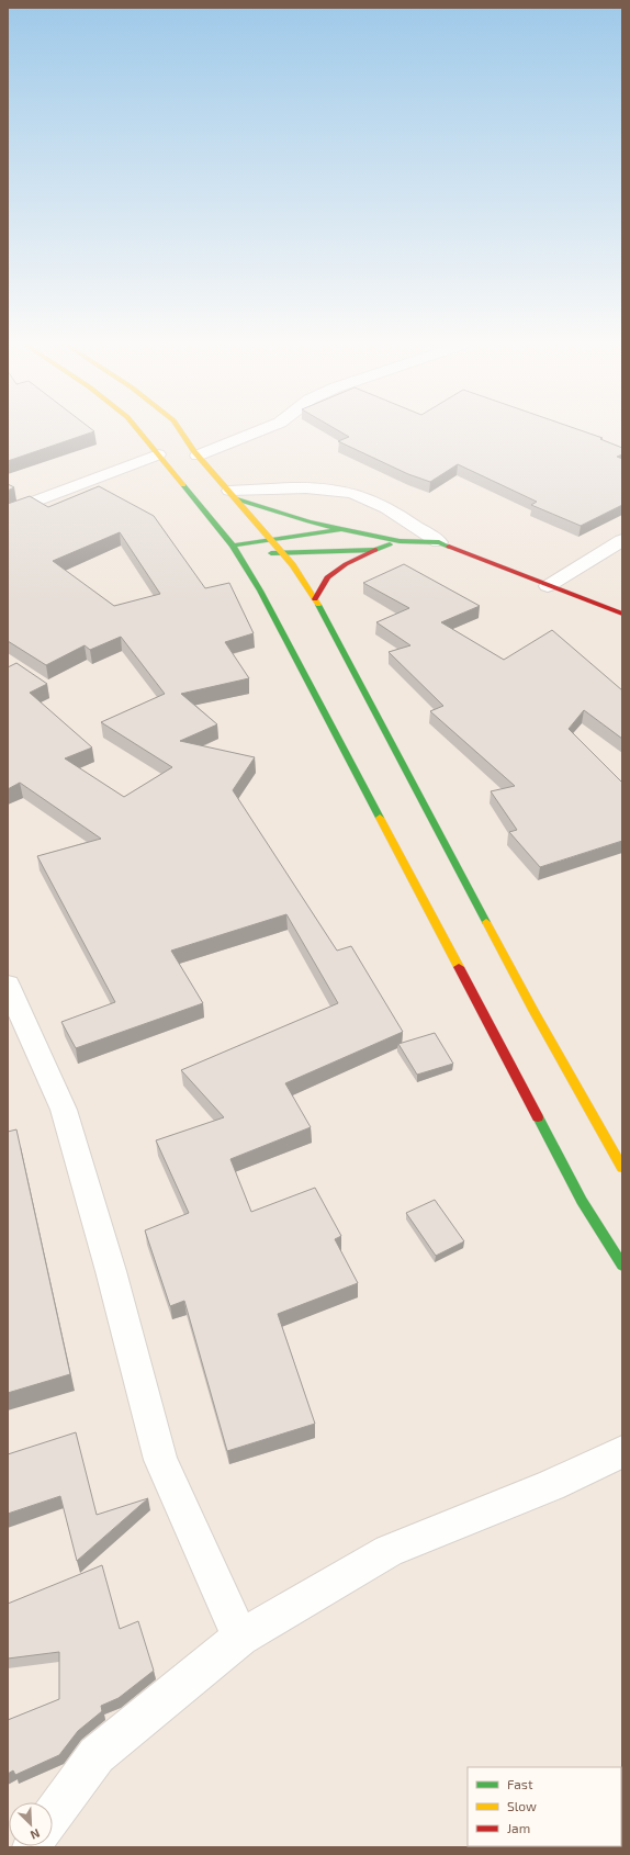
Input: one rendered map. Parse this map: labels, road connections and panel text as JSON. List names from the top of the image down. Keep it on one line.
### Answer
{"legend":["Fast","Slow","Jam"],"north":"bottom right"}
